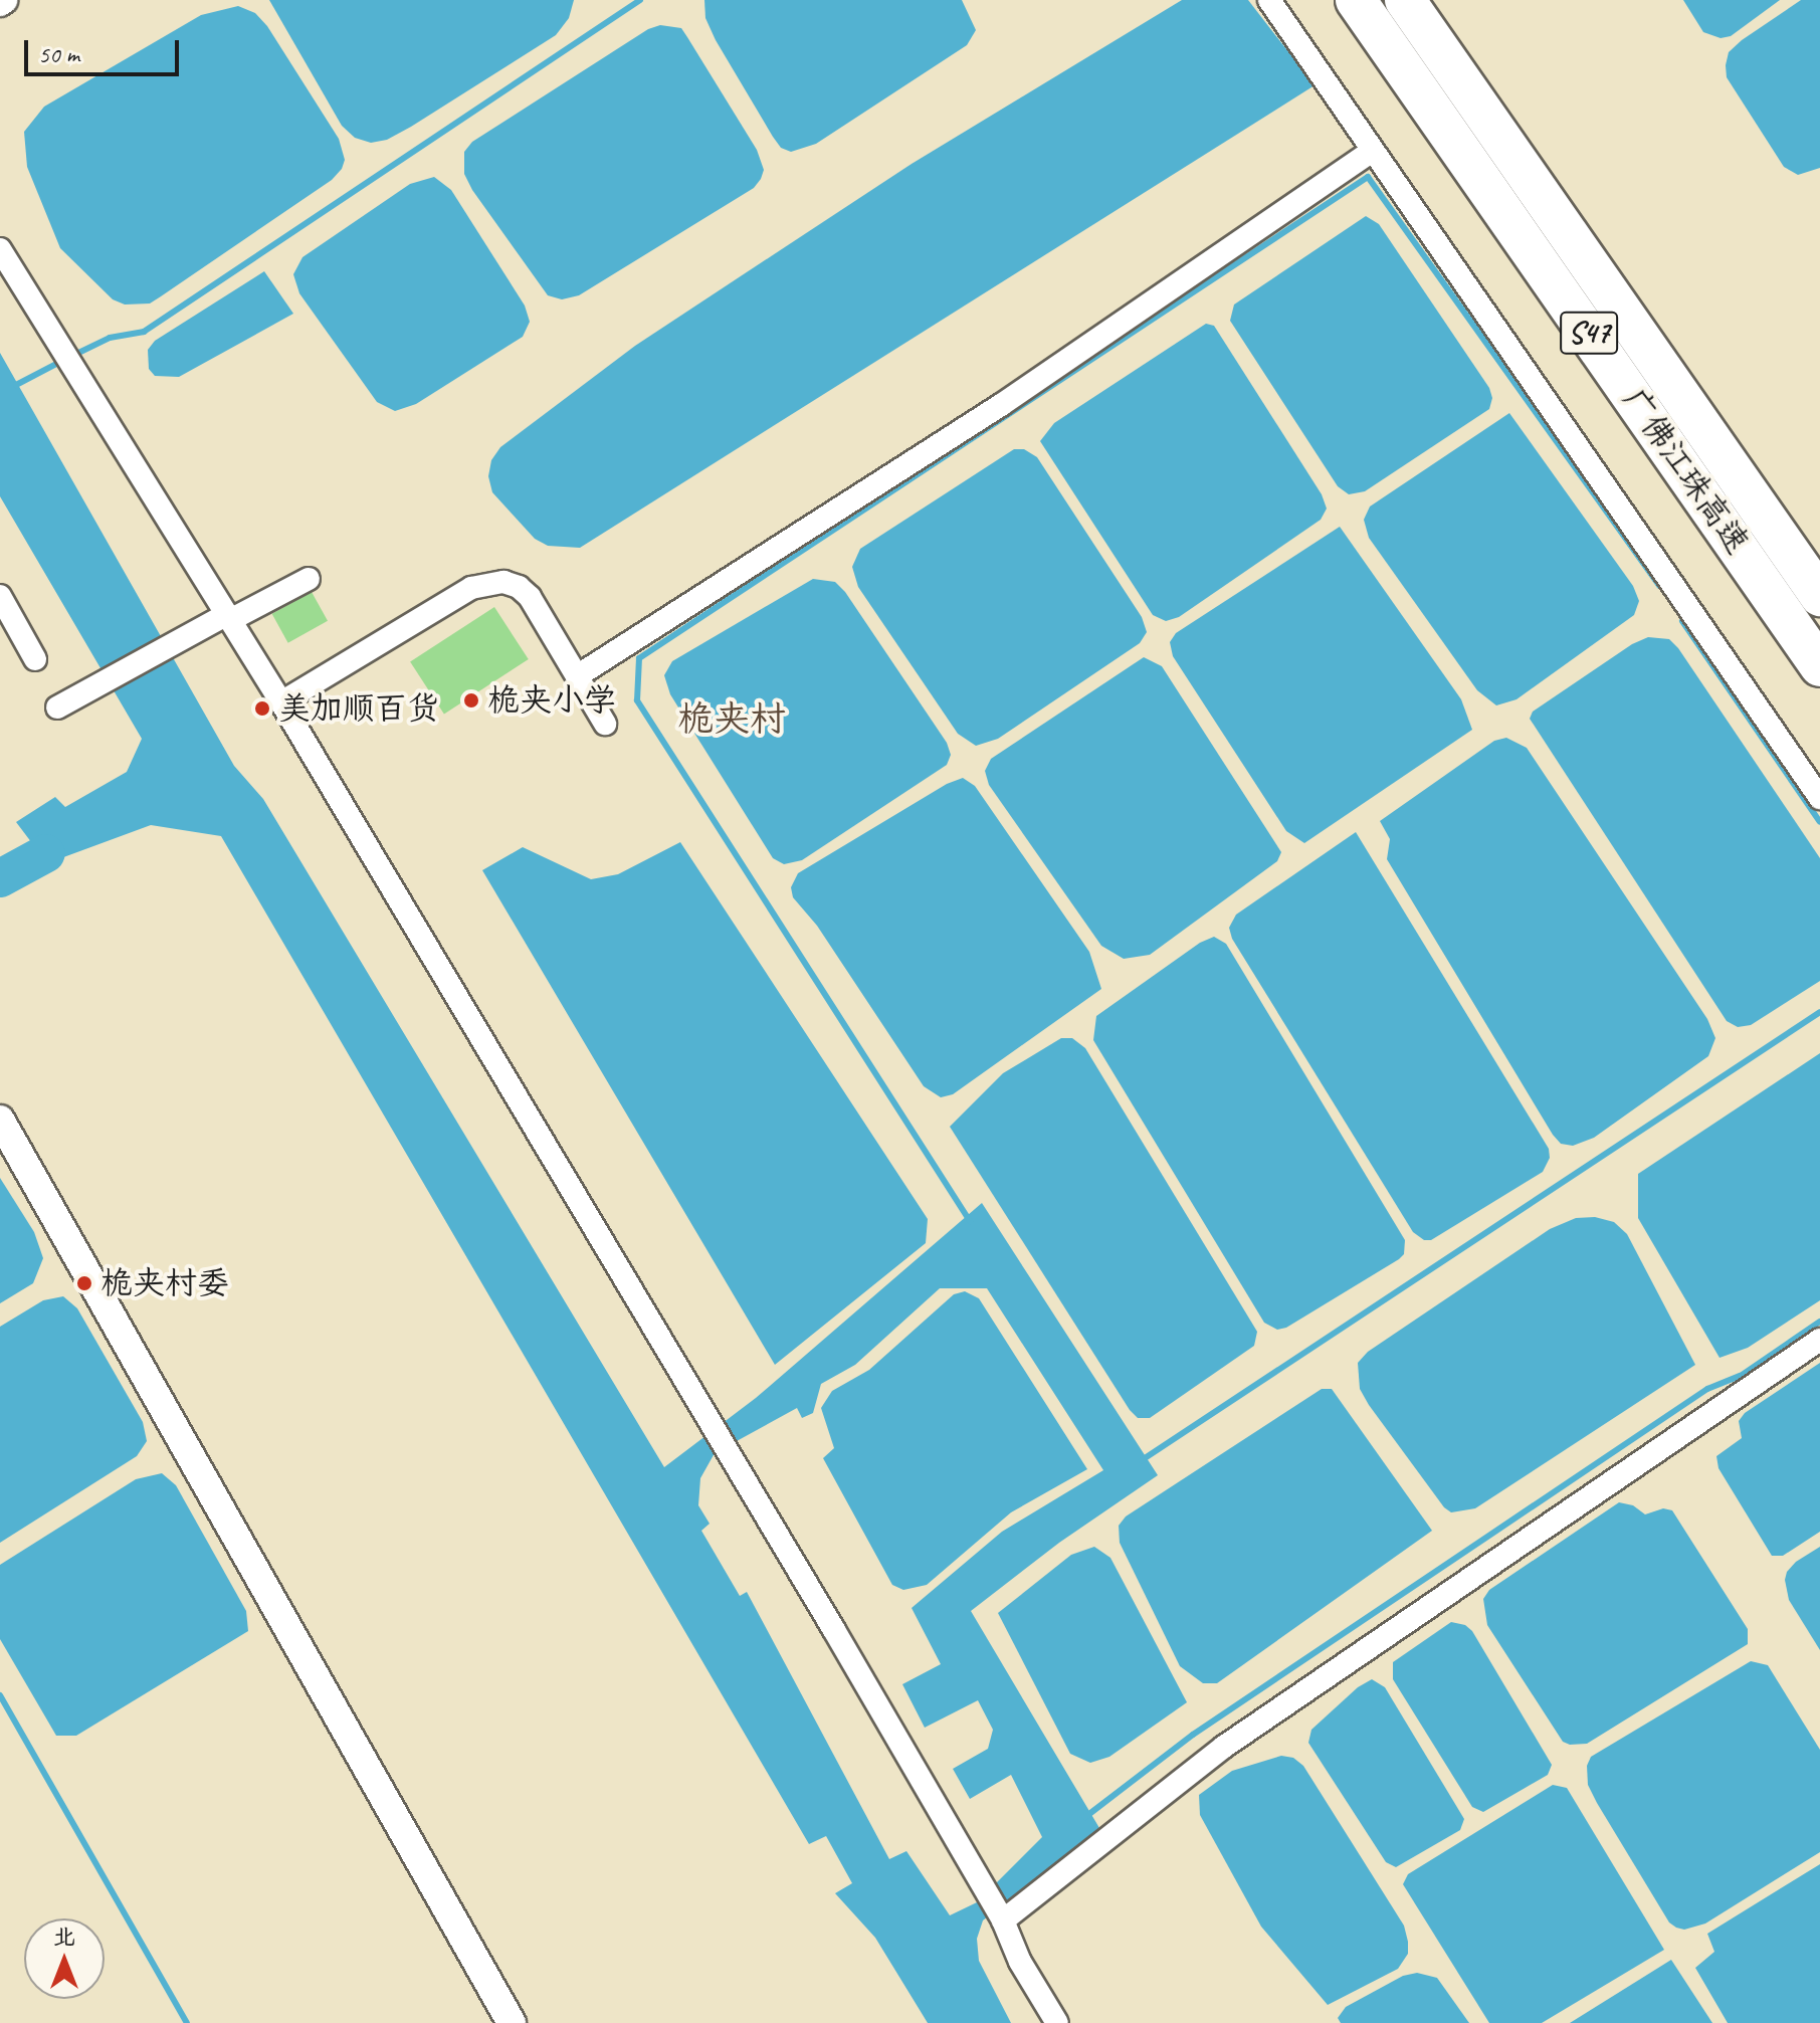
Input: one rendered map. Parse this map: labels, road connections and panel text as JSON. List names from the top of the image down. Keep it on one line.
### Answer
{"streets":{"highway":["S47","广佛江珠高速"]},"districts":["桅夹村"],"places":["桅夹小学","美加顺百货","桅夹村委"],"scale_bar":"50 m","north":"top"}
